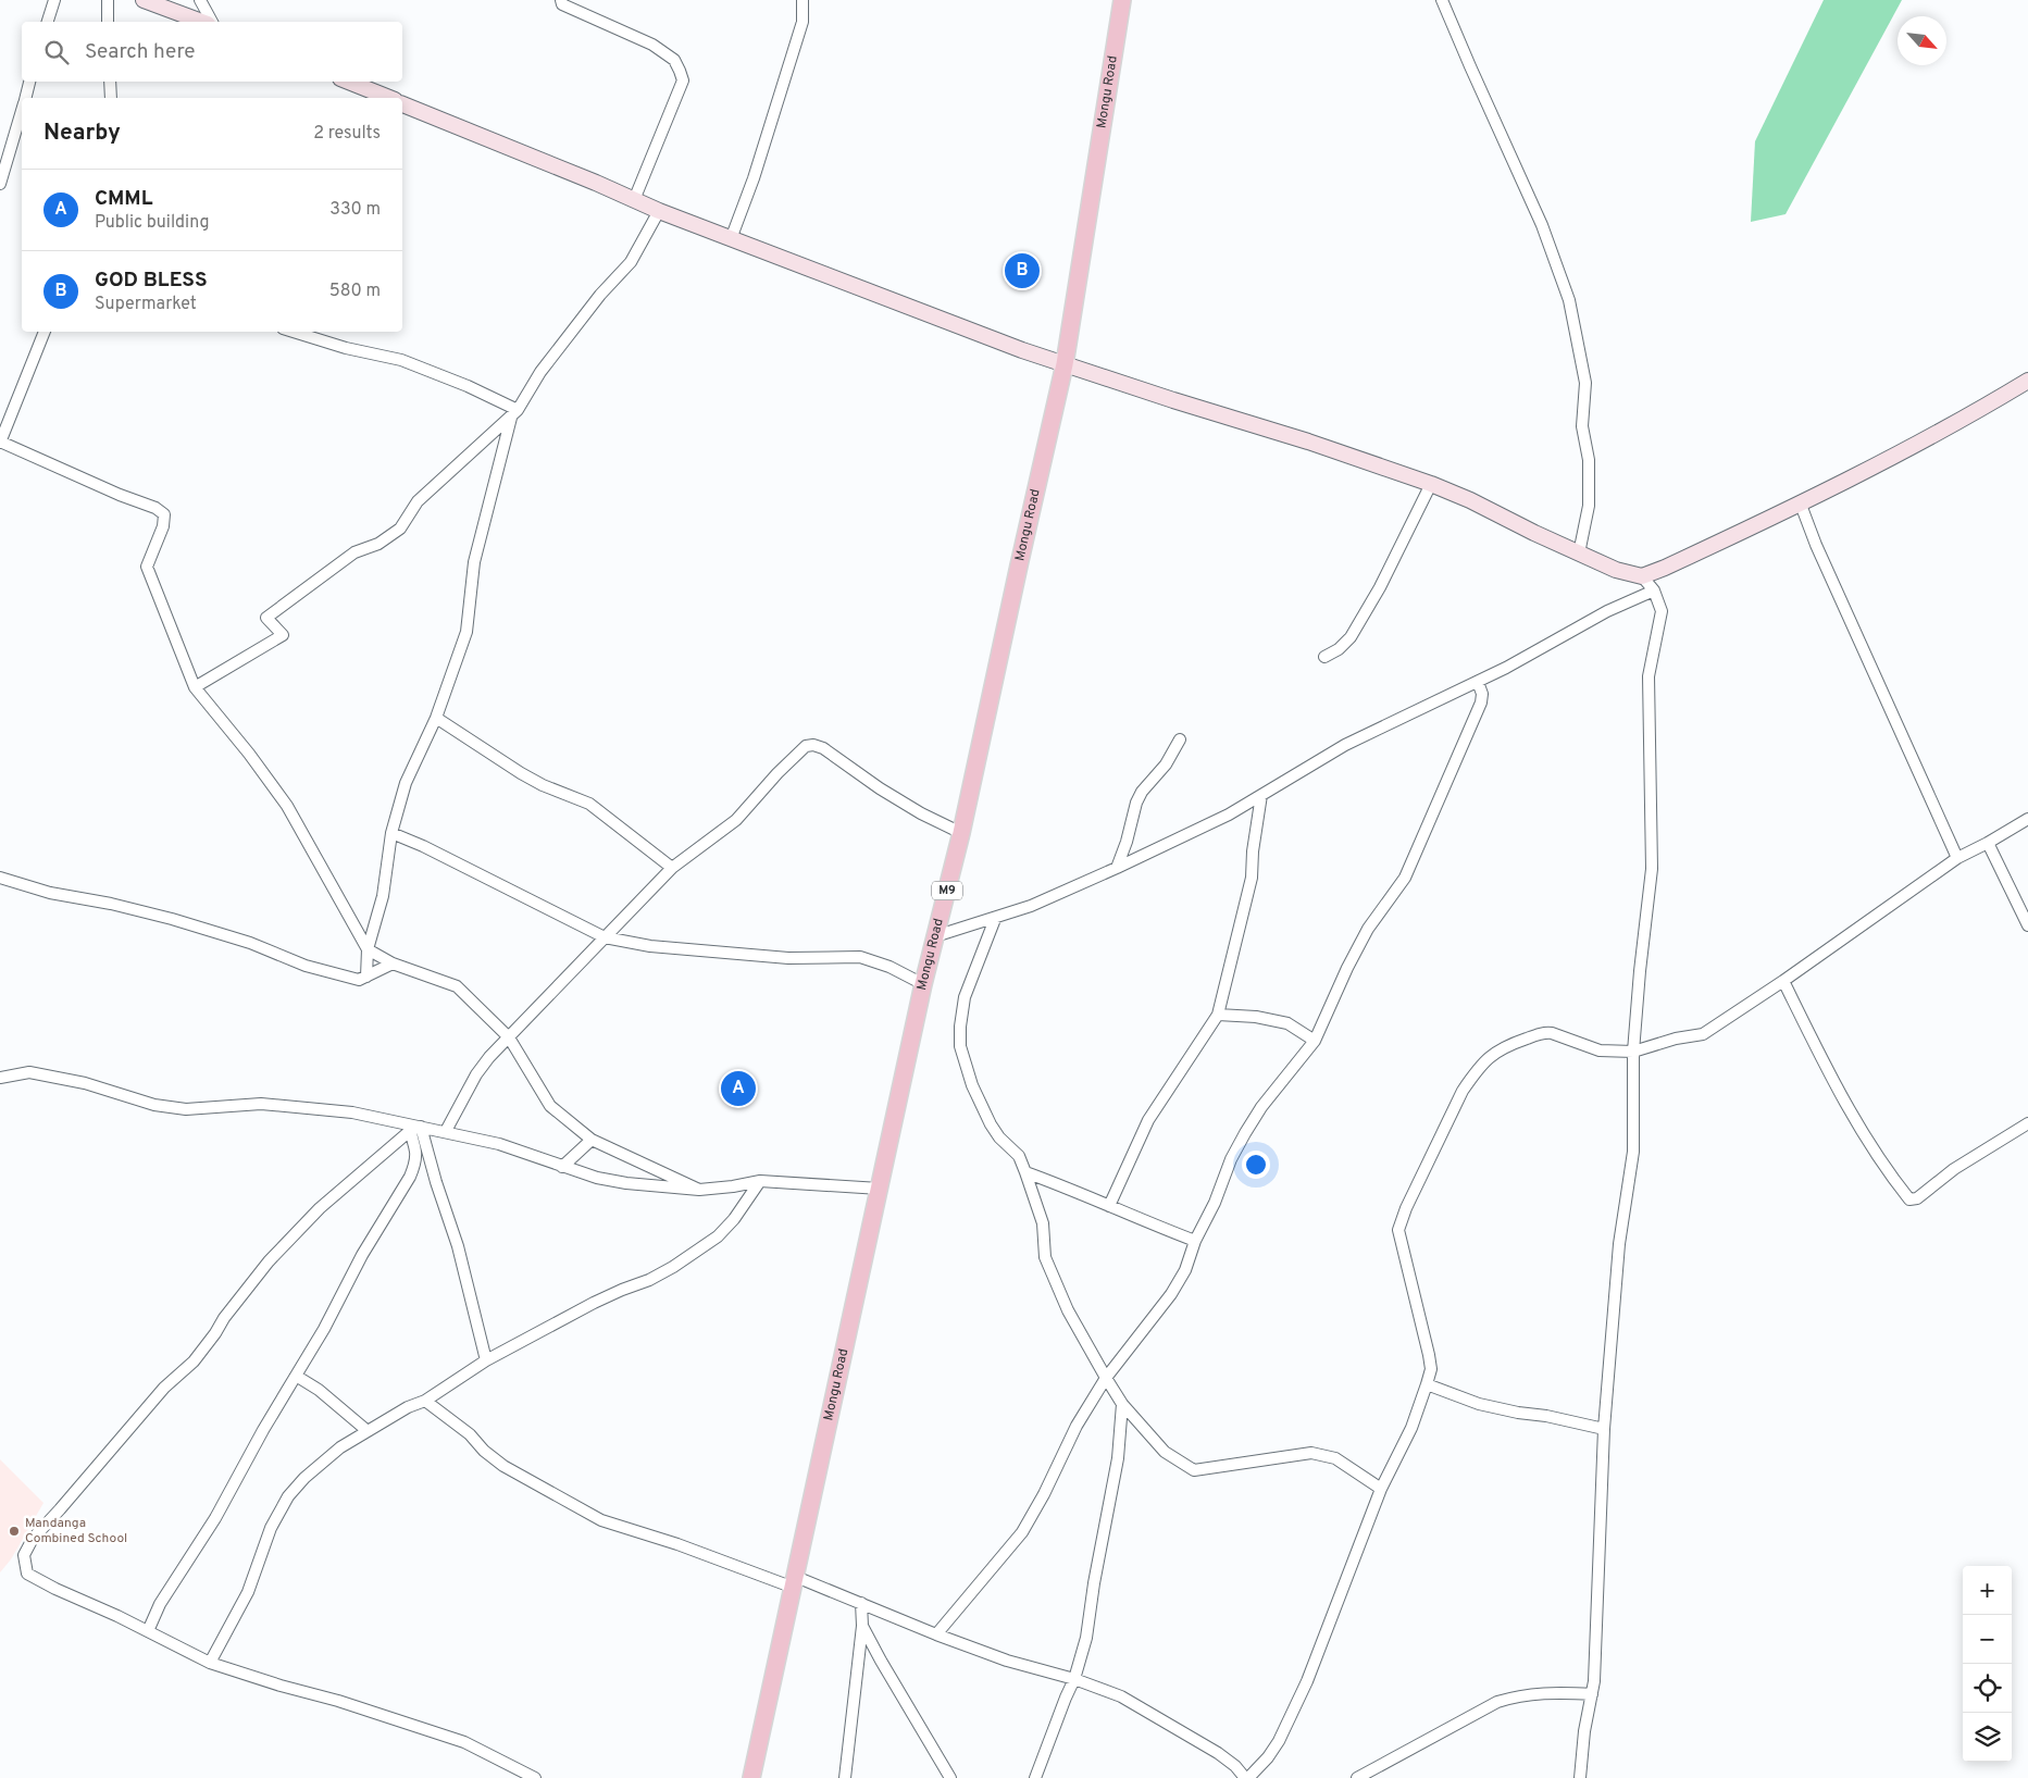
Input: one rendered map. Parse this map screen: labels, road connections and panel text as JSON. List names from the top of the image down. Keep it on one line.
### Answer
{"streets":{"main road":["Mongu Road","M9"]},"places":["Mandanga Combined School"],"north":"bottom right","page":{"search":"Search here","heading":["Nearby","2 results"],"list":[{"mark":"A","name":"CMML","note":"Public building","value":"330 m"},{"mark":"B","name":"GOD BLESS","note":"Supermarket","value":"580 m"}],"pins":["B","A"],"map_buttons":["+","−"]}}
